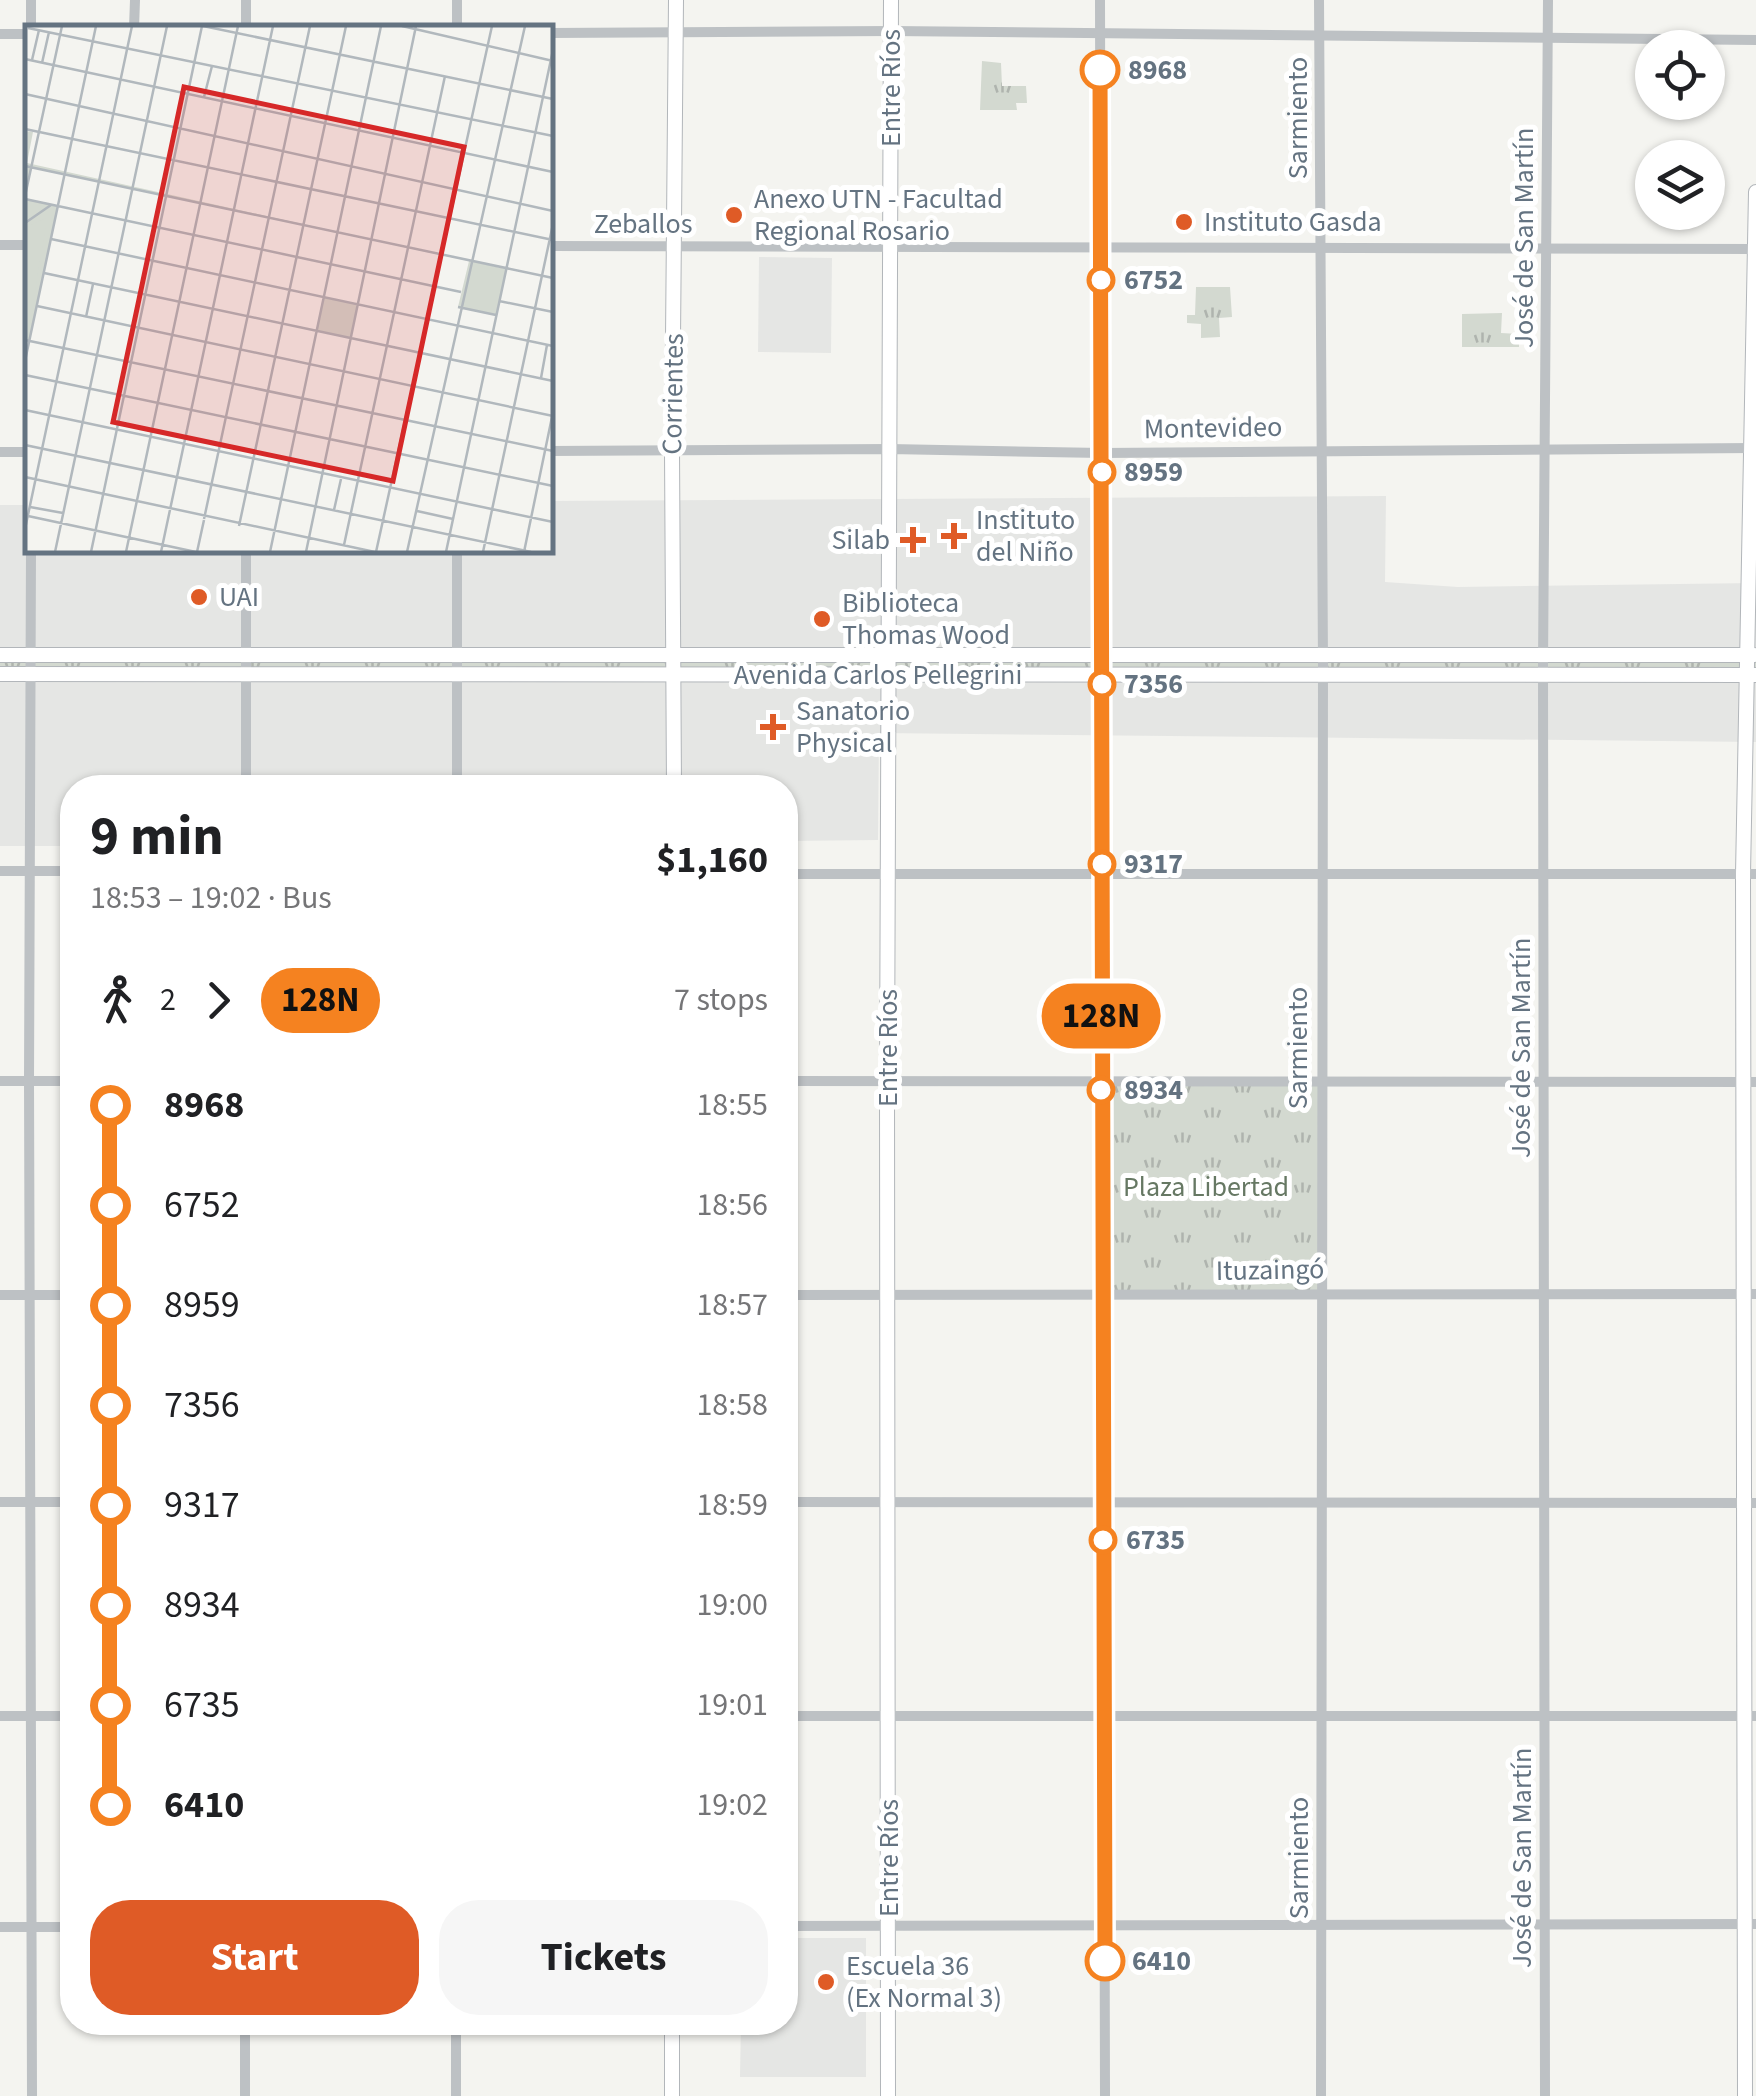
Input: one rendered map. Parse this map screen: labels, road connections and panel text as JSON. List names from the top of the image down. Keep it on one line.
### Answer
{"streets":{"main road":["Entre Ríos","Corrientes","Avenida Carlos Pellegrini"],"street":["Sarmiento","Zeballos","José de San Martín","Montevideo","Ituzaingó"]},"crossings":[["Entre Ríos","Zeballos"],["Entre Ríos","Montevideo"],["Entre Ríos","Avenida Carlos Pellegrini"],["Entre Ríos","Ituzaingó"],["Sarmiento","Zeballos"],["Sarmiento","Montevideo"],["Sarmiento","Avenida Carlos Pellegrini"],["Sarmiento","Ituzaingó"],["Zeballos","José de San Martín"],["Zeballos","Corrientes"],["José de San Martín","Montevideo"],["José de San Martín","Avenida Carlos Pellegrini"],["José de San Martín","Ituzaingó"],["Corrientes","Montevideo"],["Corrientes","Avenida Carlos Pellegrini"]],"parks":["Plaza Libertad"],"places":{"other":["8968","Anexo UTN - Facultad Regional Rosario","Instituto Gasda","6752","8959","UAI","Biblioteca Thomas Wood","7356","9317","8934","6735","6410","Escuela 36 (Ex Normal 3)"],"health":["Instituto del Niño","Silab","Sanatorio Physical"]},"lines":["bus line 128N"],"page":{"on_map":"128N","heading":["9 min","18:53 – 19:02 · Bus","$1,160"],"legs":["2","128N","7 stops"],"list":[{"name":"8968","value":"18:55"},{"name":"6752","value":"18:56"},{"name":"8959","value":"18:57"},{"name":"7356","value":"18:58"},{"name":"9317","value":"18:59"},{"name":"8934","value":"19:00"},{"name":"6735","value":"19:01"},{"name":"6410","value":"19:02"}],"buttons":["Start","Tickets"]}}
